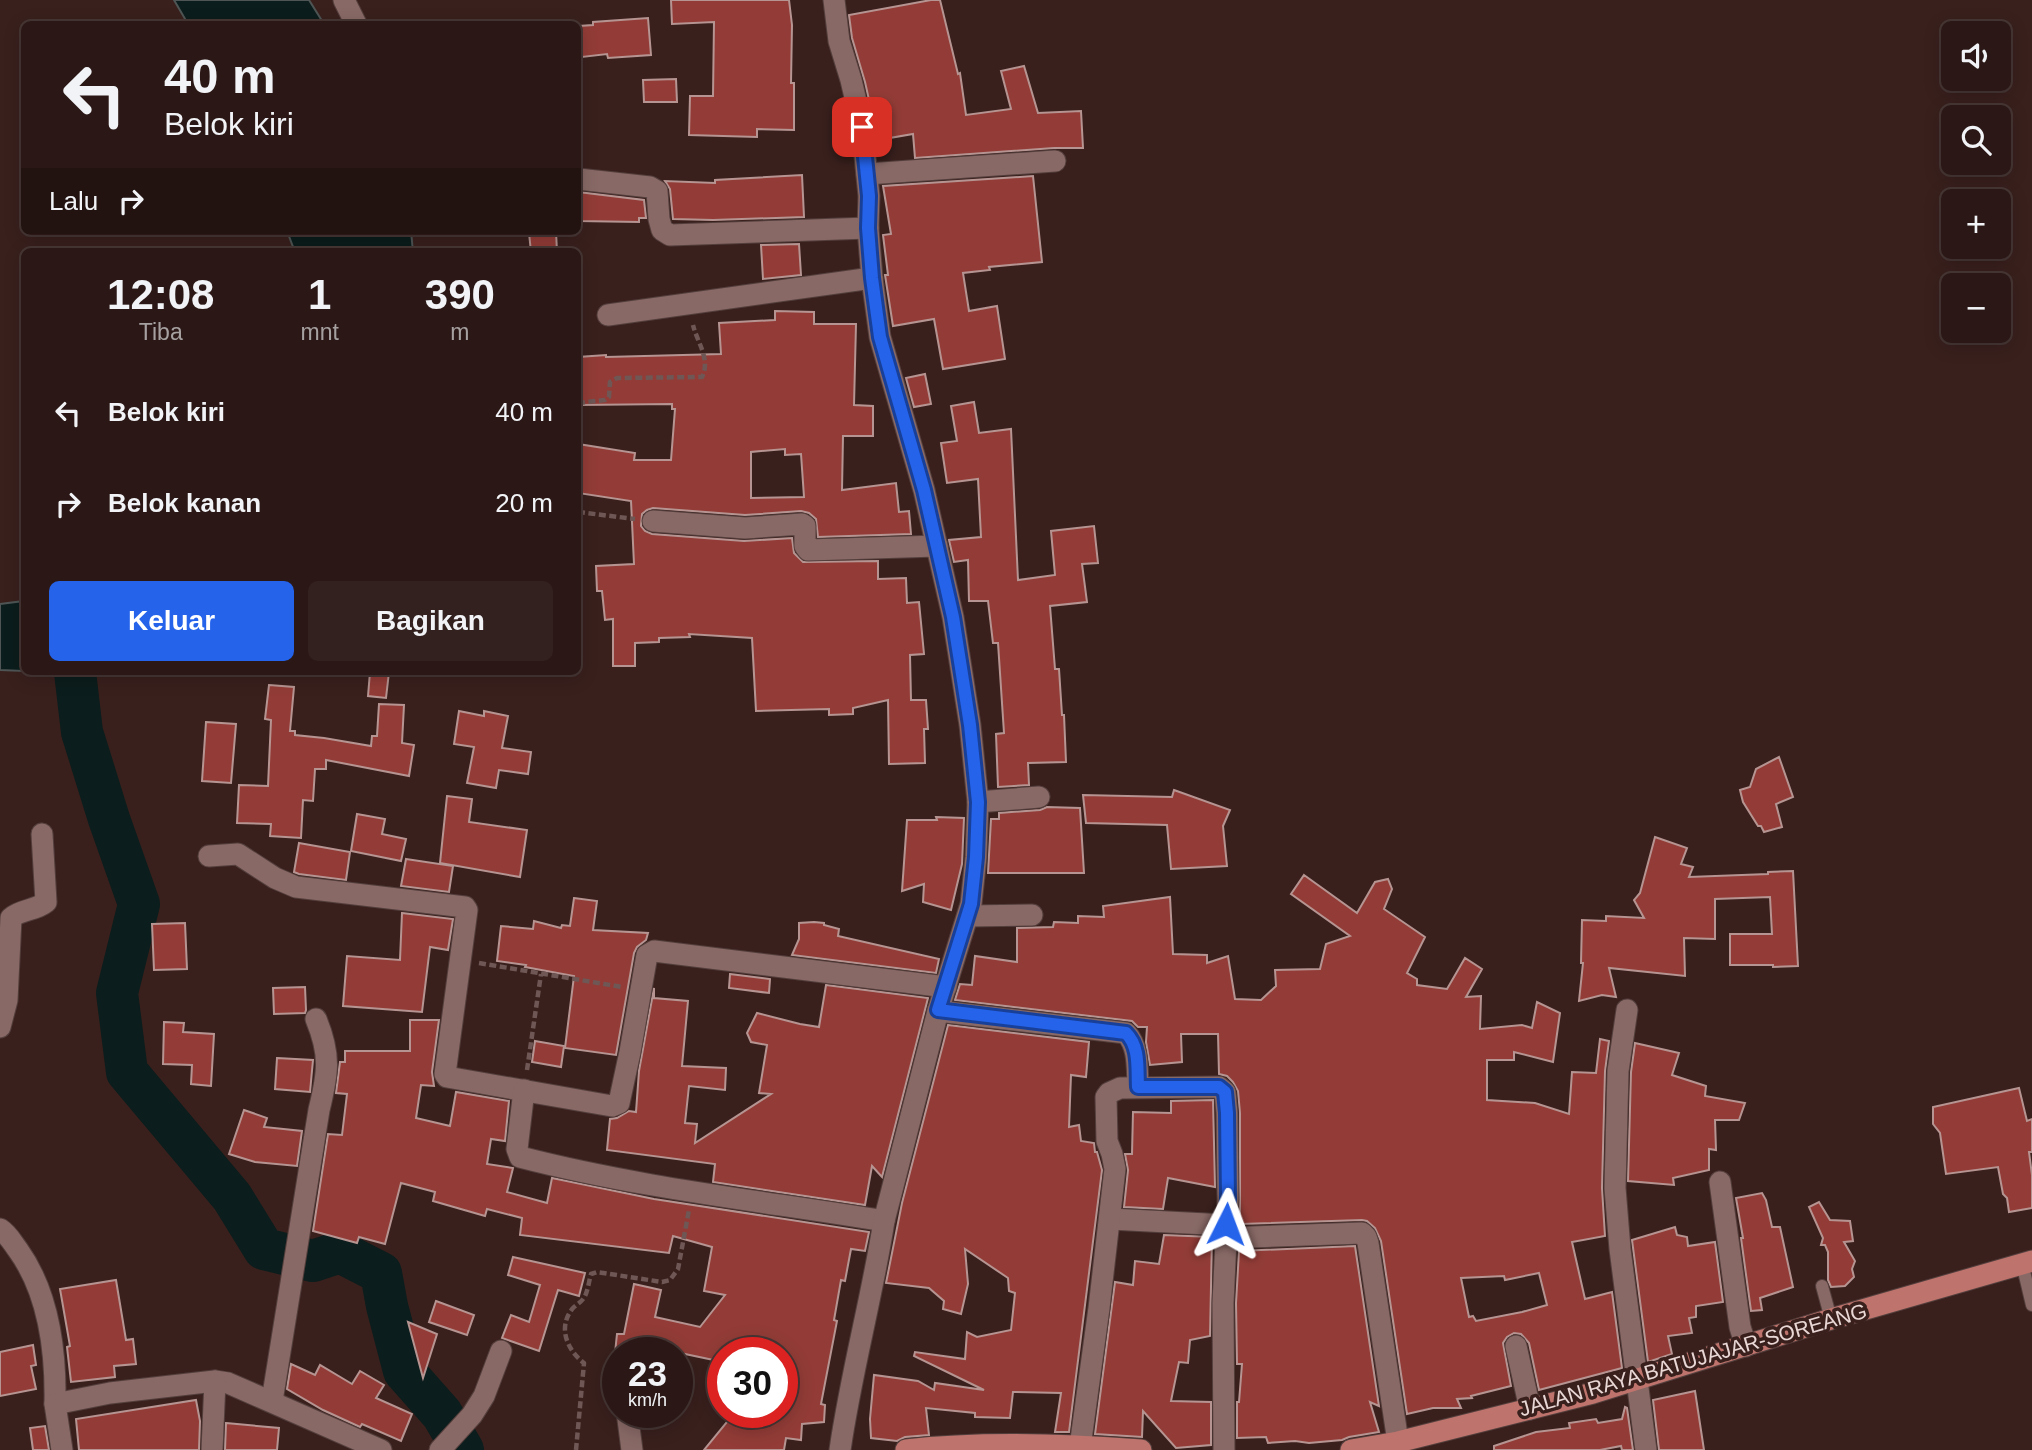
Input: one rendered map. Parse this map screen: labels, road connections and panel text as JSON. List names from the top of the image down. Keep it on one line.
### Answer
{"streets":{"highway":["JALAN RAYA BATUJAJAR-SOREANG"]},"page":{"map_buttons":["+","−"],"turn":["40 m","Belok kiri"],"then":"Lalu","eta":["12:08","Tiba","1","mnt","390","m"],"list":[{"name":"Belok kiri","value":"40 m"},{"name":"Belok kanan","value":"20 m"}],"buttons":["Keluar","Bagikan"],"speed":"23 km/h","limit":"30"}}
